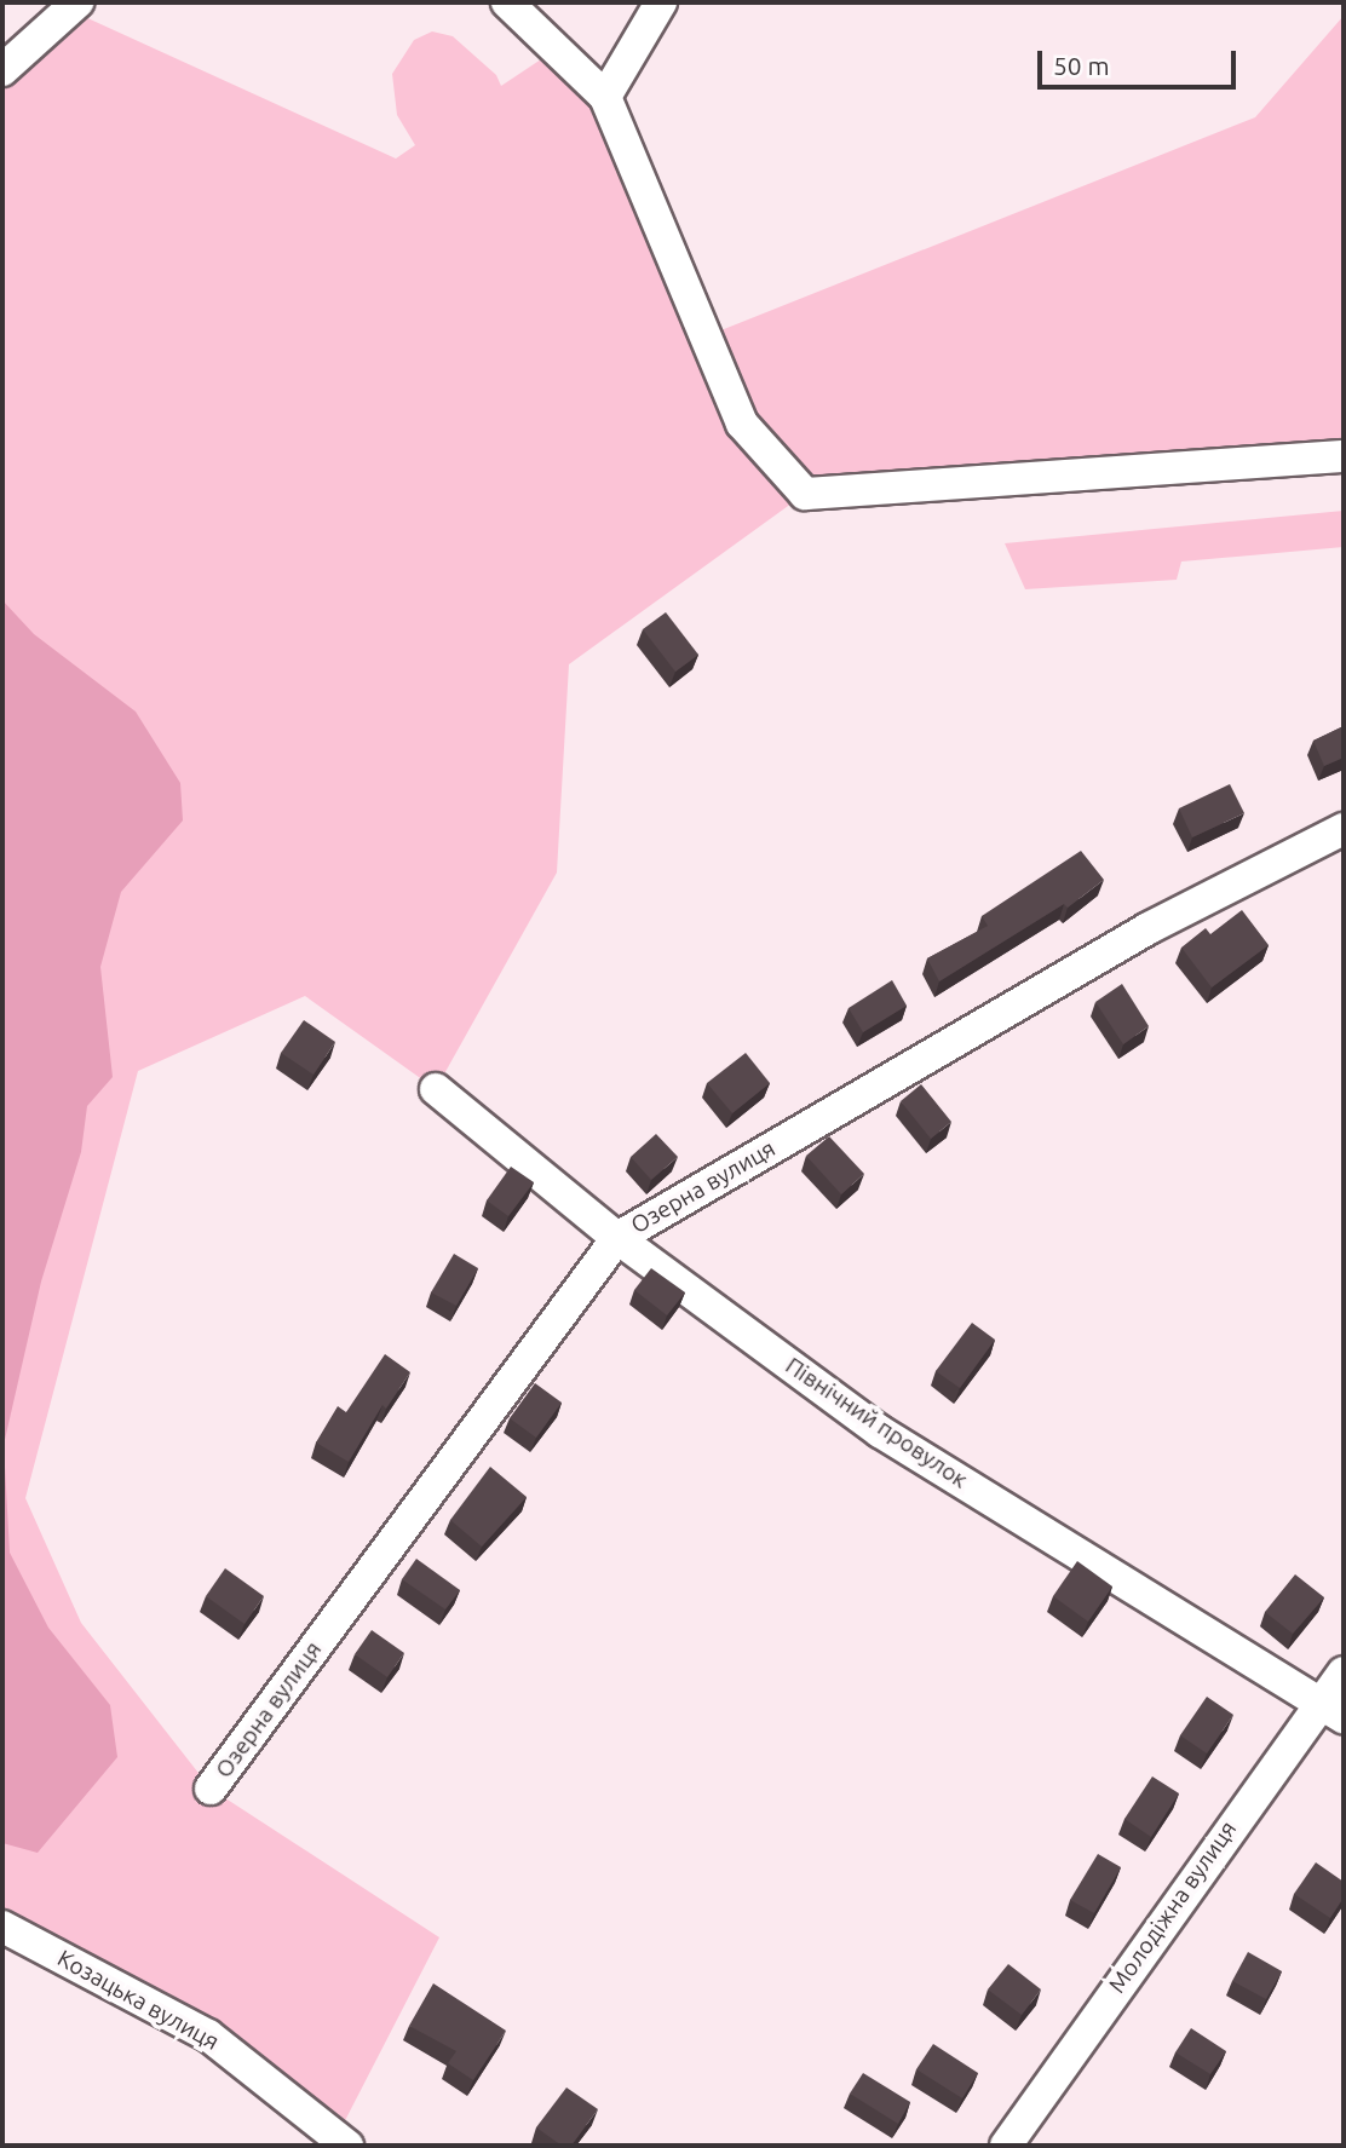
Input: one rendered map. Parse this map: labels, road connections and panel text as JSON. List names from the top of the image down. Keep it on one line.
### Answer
{"streets":{"street":["Озерна вулиця","Північний провулок","Молодіжна вулиця","Козацька вулиця"]},"crossings":[["Озерна вулиця","Північний провулок"],["Північний провулок","Молодіжна вулиця"]],"scale_bar":"50 m"}
